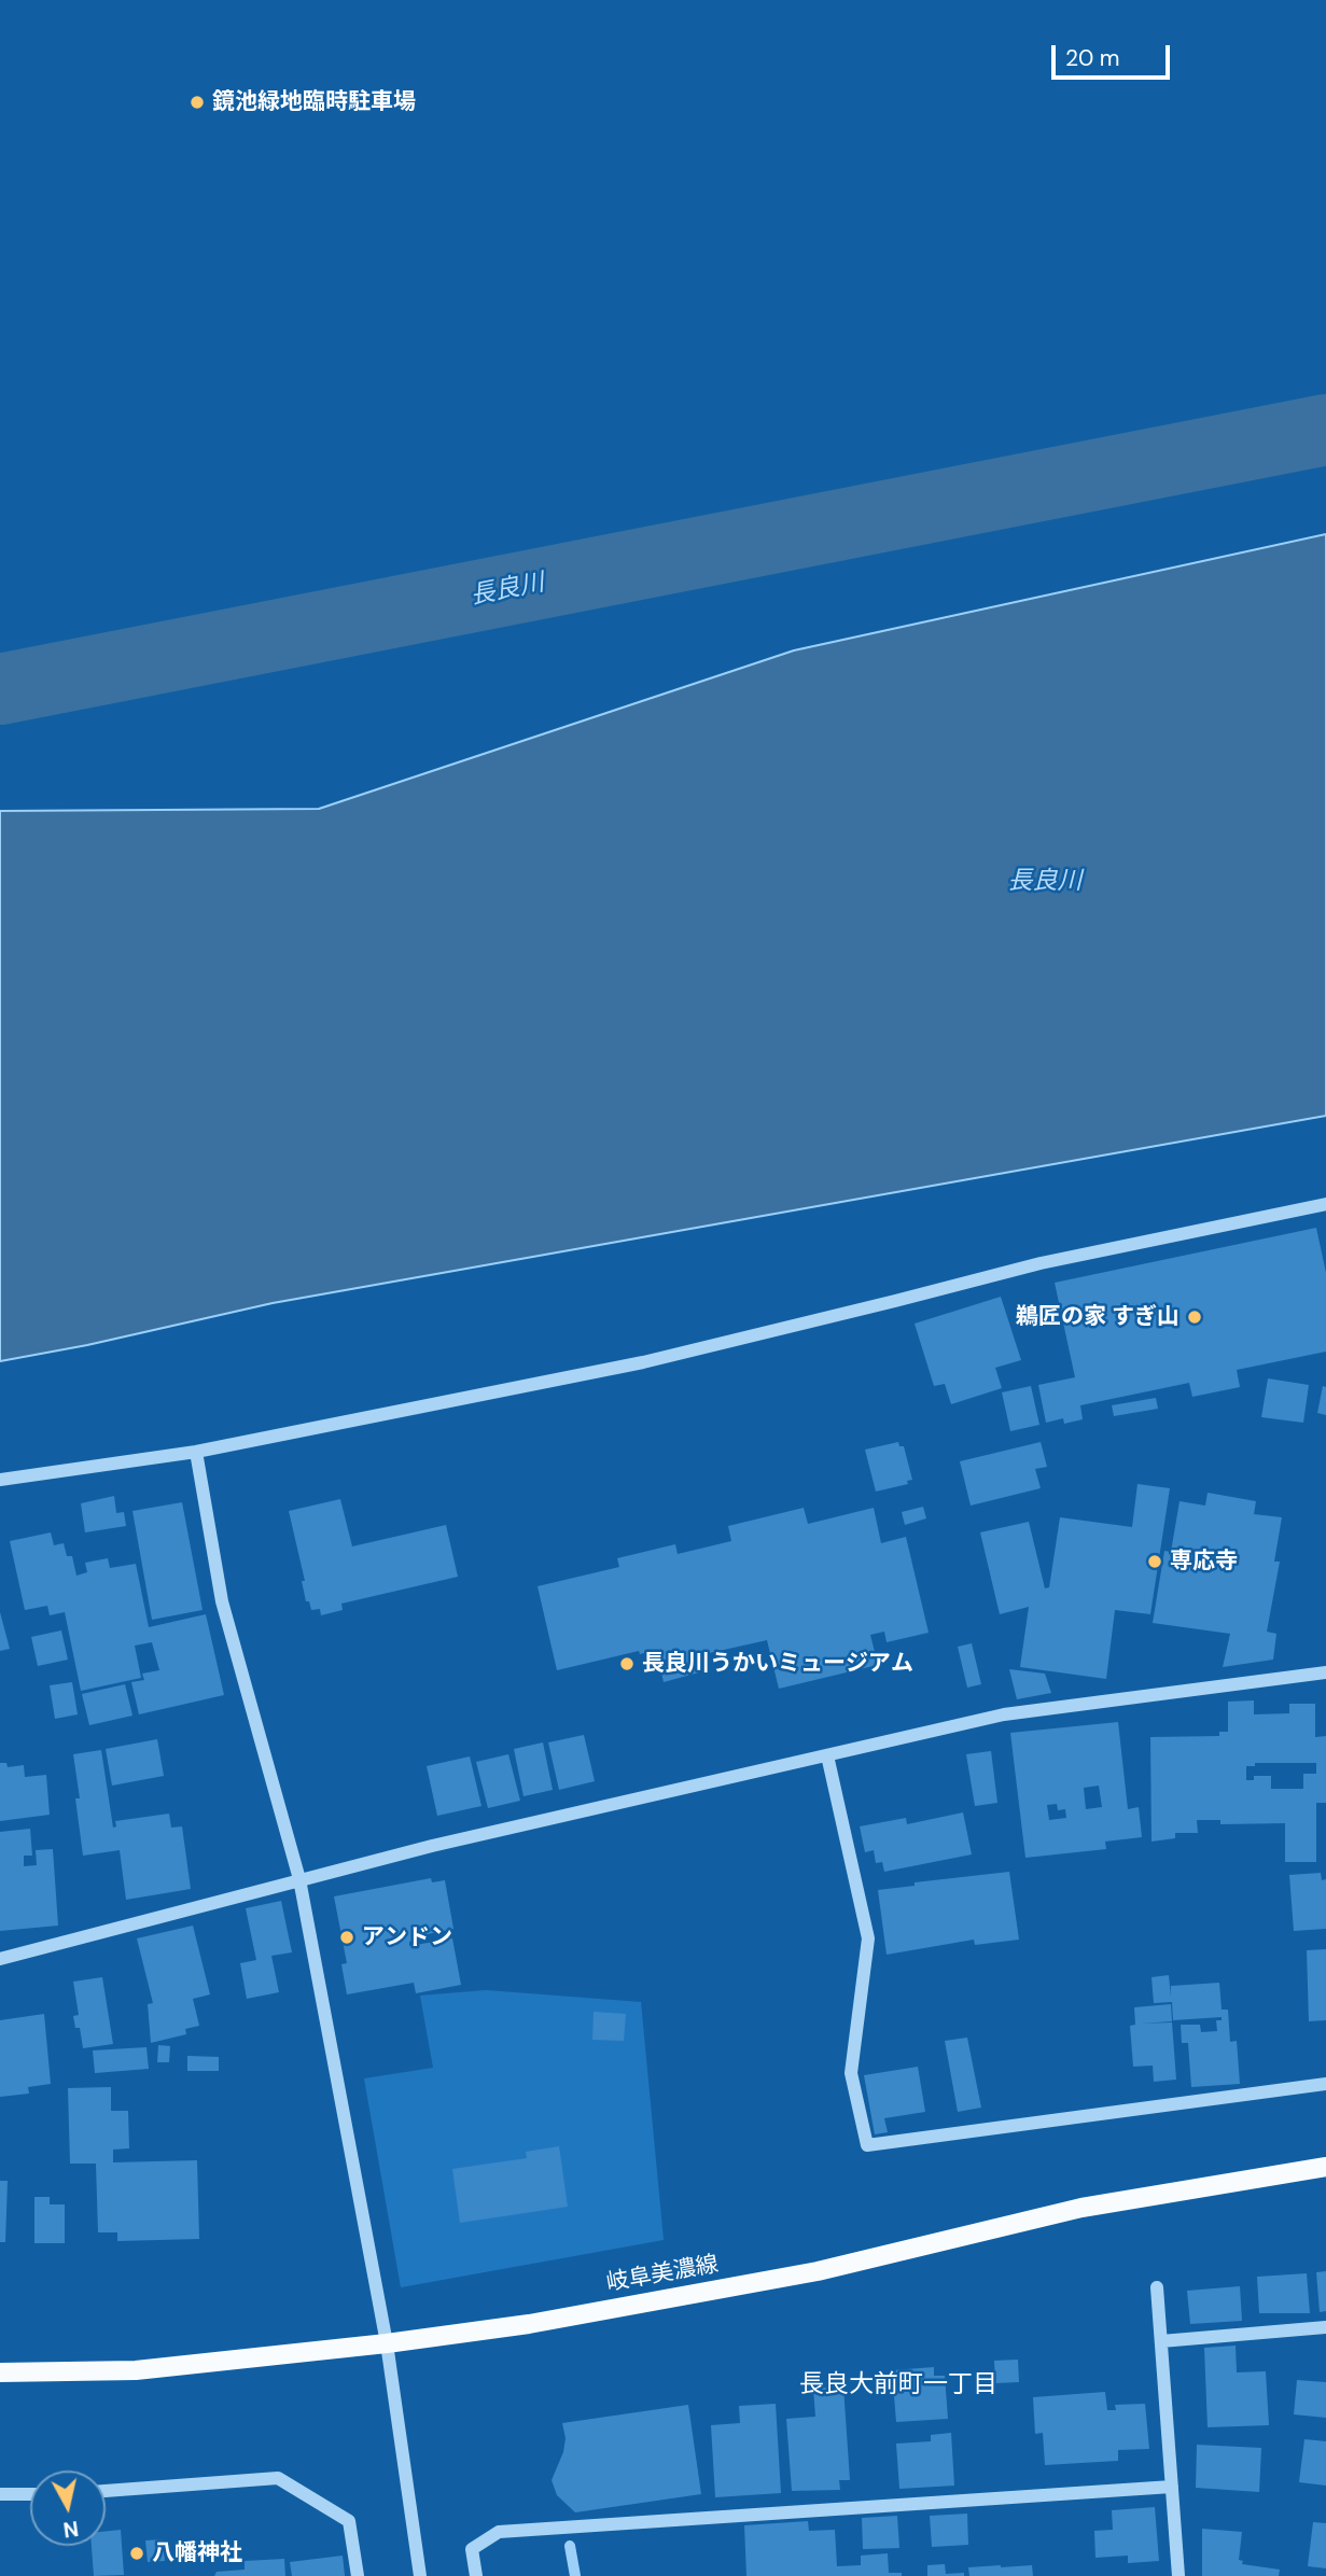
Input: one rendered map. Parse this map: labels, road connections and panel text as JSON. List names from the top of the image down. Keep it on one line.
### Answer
{"streets":{"main road":["岐阜美濃線"]},"districts":["長良大前町一丁目"],"water":["長良川"],"places":["鏡池緑地臨時駐車場","鵜匠の家 すぎ山","専応寺","長良川うかいミュージアム","アンドン","八幡神社"],"scale_bar":"20 m","north":"bottom"}
